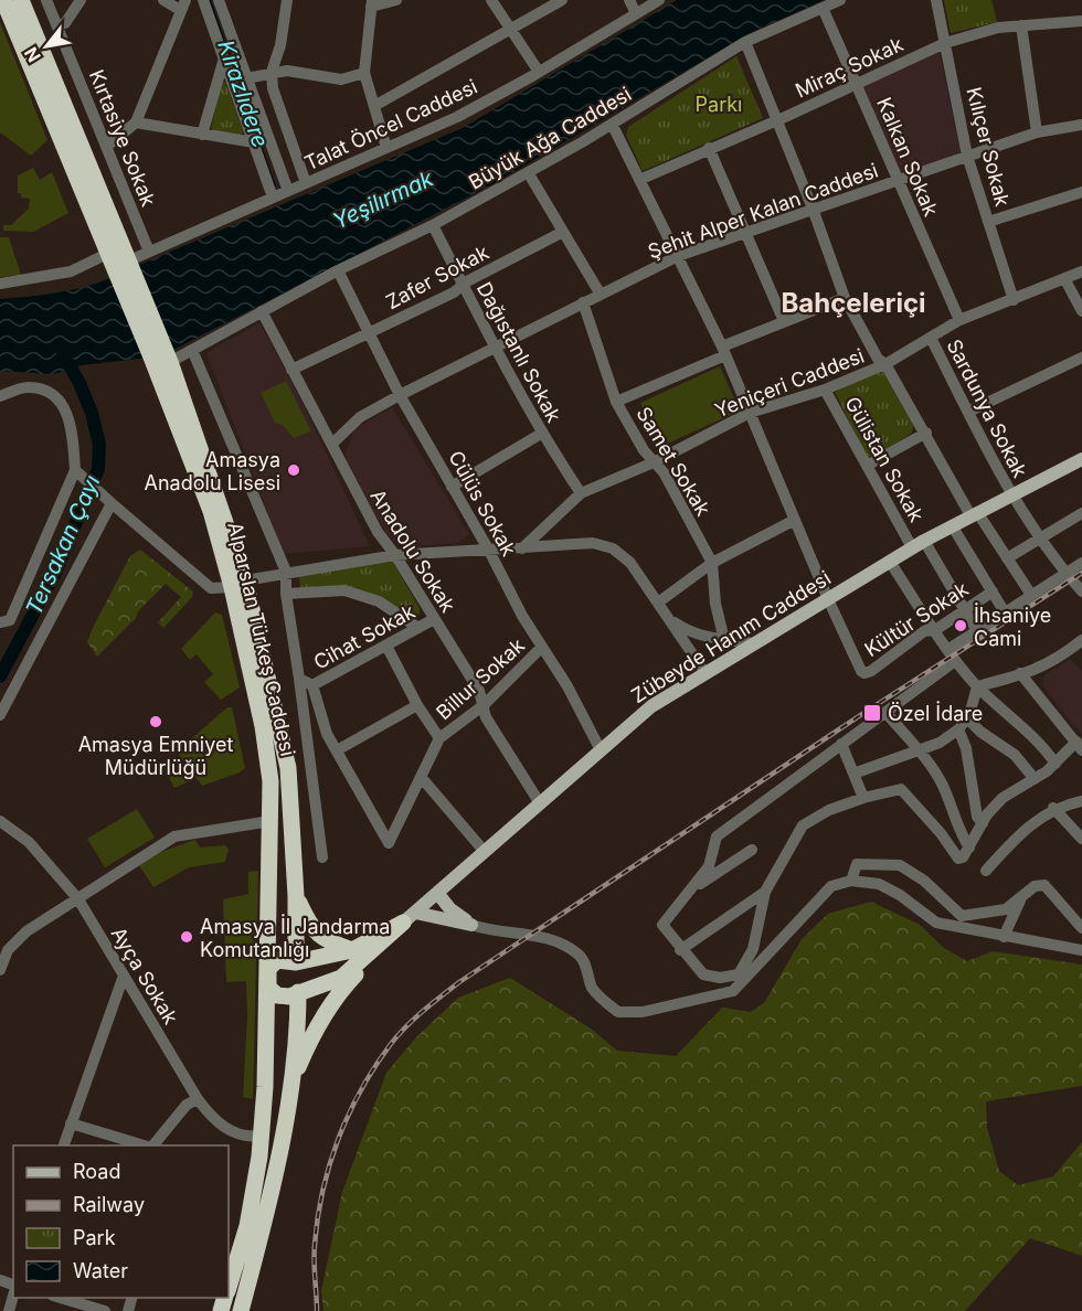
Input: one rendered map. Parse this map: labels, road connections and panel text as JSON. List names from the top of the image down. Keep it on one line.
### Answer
{"streets":{"highway":["Alparslan Türkeş Caddesi"],"main road":["Zübeyde Hanım Caddesi"],"street":["Miraç Sokak","Talat Öncel Caddesi","Kırtasiye Sokak","Büyük Ağa Caddesi","Kılıçer Sokak","Kalkan Sokak","Şehit Alper Kalan Caddesi","Zafer Sokak","Dağıstanlı Sokak","Yeniçeri Caddesi","Sardunya Sokak","Gülistan Sokak","Samet Sokak","Cülüs Sokak","Anadolu Sokak","Kültür Sokak","Cihat Sokak","Billur Sokak","Ayça Sokak"]},"crossings":[["Miraç Sokak","Kılıçer Sokak"],["Miraç Sokak","Kalkan Sokak"],["Talat Öncel Caddesi","Kırtasiye Sokak"],["Talat Öncel Caddesi","Alparslan Türkeş Caddesi"],["Büyük Ağa Caddesi","Kalkan Sokak"],["Büyük Ağa Caddesi","Dağıstanlı Sokak"],["Büyük Ağa Caddesi","Cülüs Sokak"],["Büyük Ağa Caddesi","Anadolu Sokak"],["Büyük Ağa Caddesi","Alparslan Türkeş Caddesi"],["Kılıçer Sokak","Şehit Alper Kalan Caddesi"],["Kılıçer Sokak","Yeniçeri Caddesi"],["Kalkan Sokak","Şehit Alper Kalan Caddesi"],["Kalkan Sokak","Yeniçeri Caddesi"],["Şehit Alper Kalan Caddesi","Dağıstanlı Sokak"],["Şehit Alper Kalan Caddesi","Samet Sokak"],["Şehit Alper Kalan Caddesi","Cülüs Sokak"],["Şehit Alper Kalan Caddesi","Anadolu Sokak"],["Zafer Sokak","Dağıstanlı Sokak"],["Zafer Sokak","Cülüs Sokak"],["Zafer Sokak","Anadolu Sokak"],["Dağıstanlı Sokak","Yeniçeri Caddesi"],["Yeniçeri Caddesi","Sardunya Sokak"],["Yeniçeri Caddesi","Gülistan Sokak"],["Yeniçeri Caddesi","Samet Sokak"],["Sardunya Sokak","Zübeyde Hanım Caddesi"],["Gülistan Sokak","Kültür Sokak"],["Gülistan Sokak","Zübeyde Hanım Caddesi"],["Cülüs Sokak","Zübeyde Hanım Caddesi"],["Cülüs Sokak","Billur Sokak"],["Anadolu Sokak","Cihat Sokak"],["Anadolu Sokak","Zübeyde Hanım Caddesi"],["Anadolu Sokak","Billur Sokak"],["Kültür Sokak","Zübeyde Hanım Caddesi"],["Alparslan Türkeş Caddesi","Ayça Sokak"]],"districts":["Bahçeleriçi"],"water":["Kirazlıdere","Yeşilırmak","Tersakan Çayı"],"parks":["Parkı"],"places":{"other":["Amasya Anadolu Lisesi","İhsaniye Cami","Amasya Emniyet Müdürlüğü","Amasya İl Jandarma Komutanlığı"],"transit":["Özel İdare"]},"legend":["Road","Railway","Park","Water"],"north":"bottom left"}
